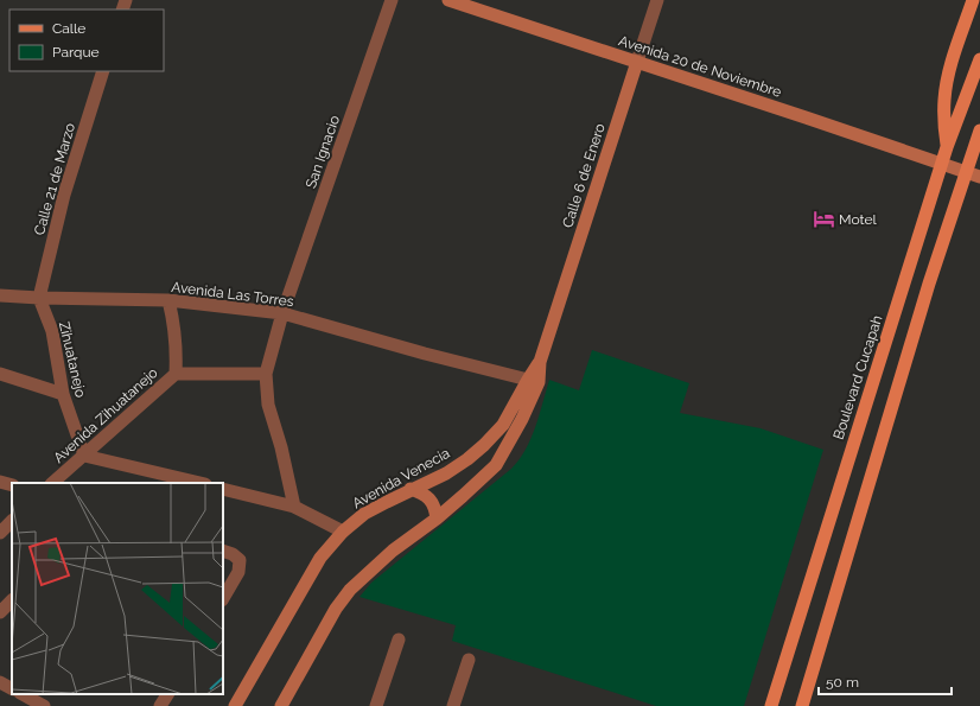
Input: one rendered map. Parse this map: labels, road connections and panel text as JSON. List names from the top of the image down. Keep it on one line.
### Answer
{"streets":{"main road":["Avenida 20 de Noviembre","Calle 6 de Enero","Boulevard Cucapah","Avenida Venecia"],"street":["San Ignacio","Calle 21 de Marzo","Avenida Las Torres","Zihuatanejo","Avenida Zihuatanejo"]},"crossings":[["Avenida 20 de Noviembre","Calle 6 de Enero"],["Avenida 20 de Noviembre","Boulevard Cucapah"],["San Ignacio","Avenida Las Torres"],["San Ignacio","Avenida Zihuatanejo"],["Calle 6 de Enero","Avenida Las Torres"],["Calle 6 de Enero","Avenida Venecia"],["Calle 21 de Marzo","Avenida Las Torres"],["Calle 21 de Marzo","Zihuatanejo"],["Avenida Las Torres","Zihuatanejo"],["Avenida Las Torres","Avenida Venecia"],["Zihuatanejo","Avenida Zihuatanejo"]],"places":{"hotel":["Motel"]},"legend":["Calle","Parque"],"scale_bar":"50 m"}
